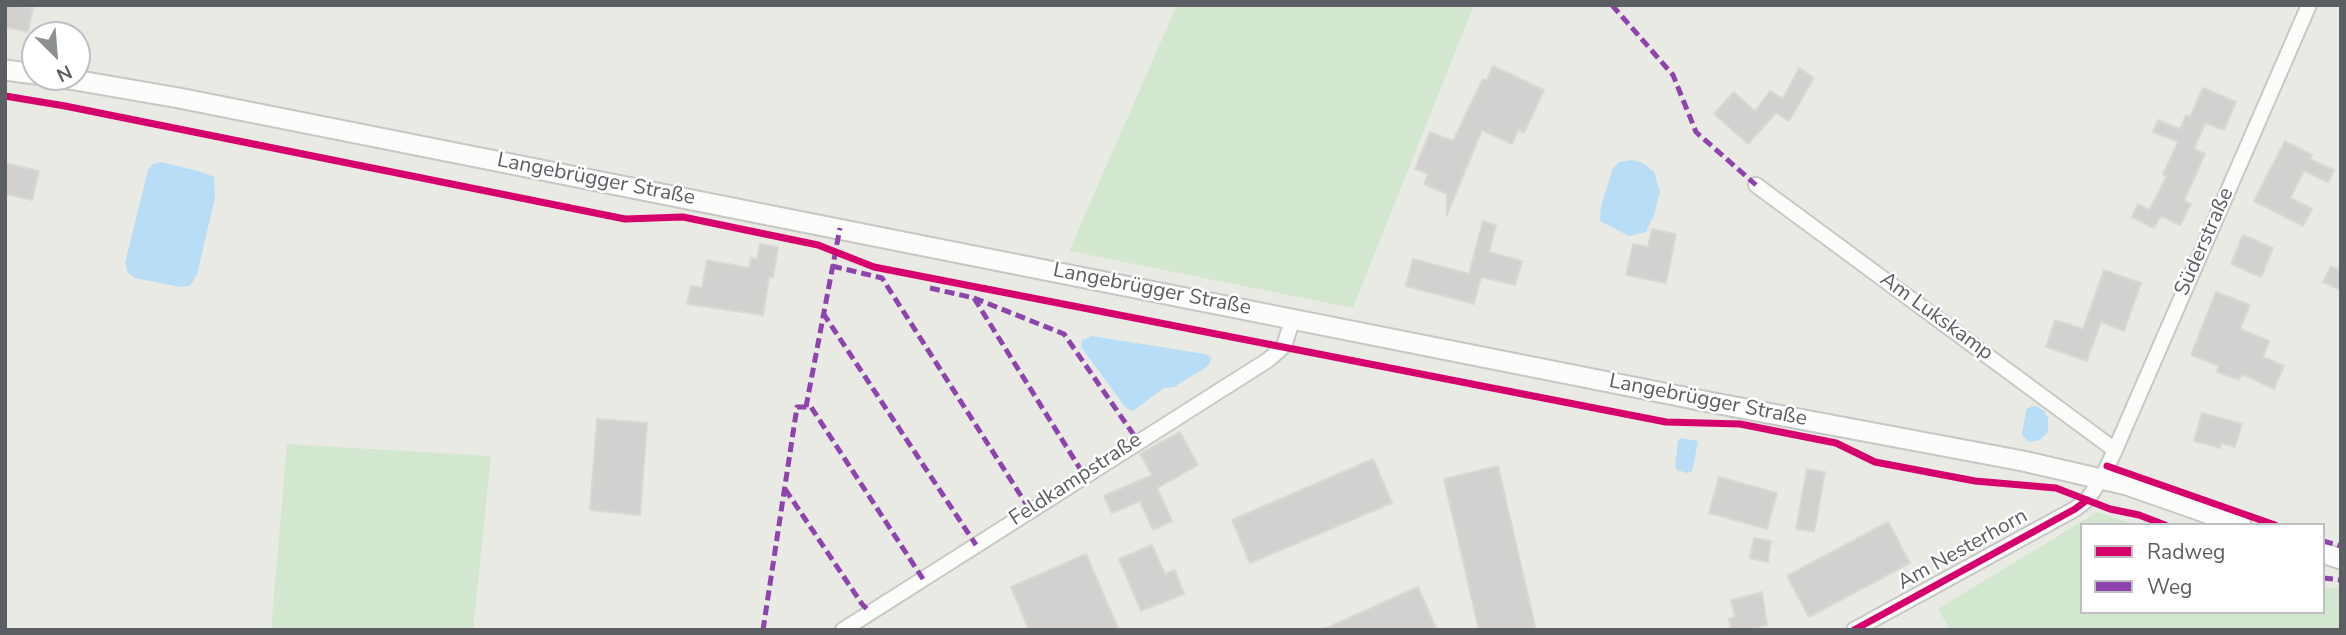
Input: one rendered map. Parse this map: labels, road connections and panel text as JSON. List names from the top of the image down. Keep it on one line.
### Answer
{"streets":{"street":["Langebrügger Straße","Süderstraße","Am Lukskamp","Feldkampstraße","Am Nesterhorn"]},"crossings":[["Langebrügger Straße","Süderstraße"],["Langebrügger Straße","Feldkampstraße"],["Langebrügger Straße","Am Nesterhorn"],["Süderstraße","Am Lukskamp"],["Süderstraße","Am Nesterhorn"]],"legend":["Radweg","Weg"],"north":"bottom right"}
